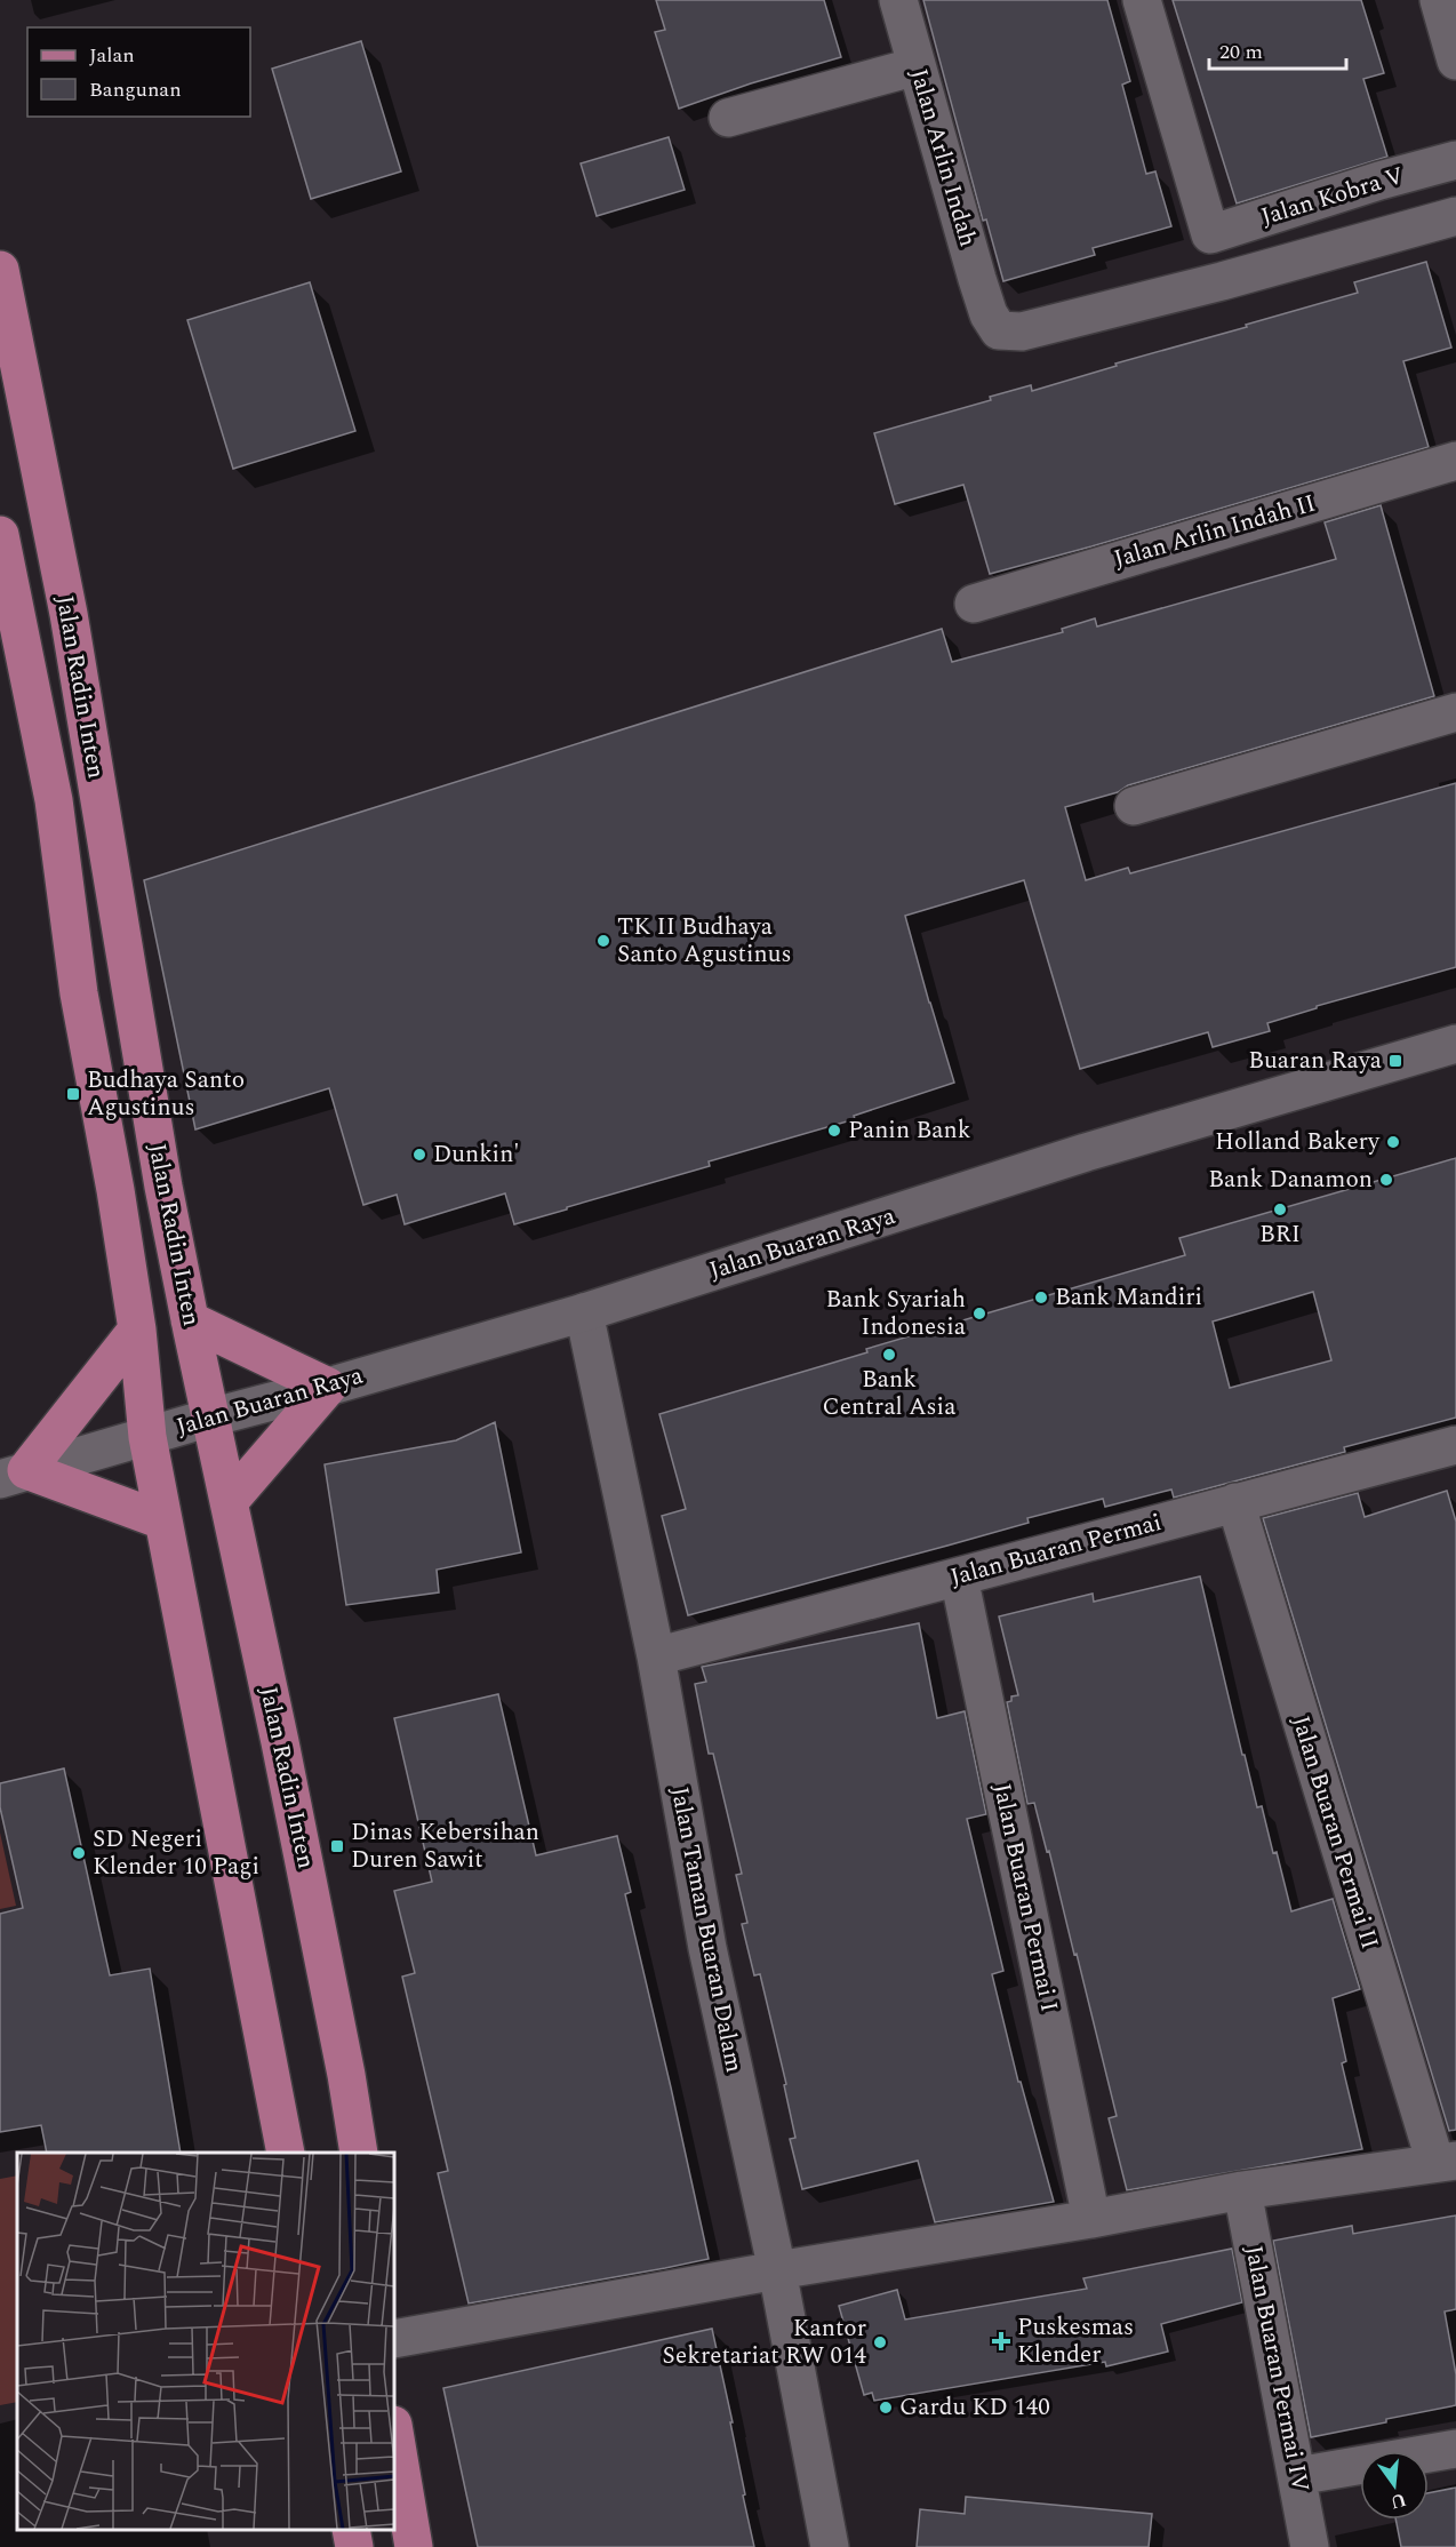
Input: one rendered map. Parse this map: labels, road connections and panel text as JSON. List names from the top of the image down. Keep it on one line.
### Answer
{"streets":{"main road":["Jalan Radin Inten"],"street":["Jalan Arlin Indah","Jalan Kobra V","Jalan Arlin Indah II","Jalan Buaran Raya","Jalan Buaran Permai","Jalan Buaran Permai II","Jalan Buaran Permai I","Jalan Taman Buaran Dalam","Jalan Buaran Permai IV"]},"crossings":[["Jalan Radin Inten","Jalan Buaran Raya"],["Jalan Buaran Raya","Jalan Taman Buaran Dalam"],["Jalan Buaran Permai","Jalan Buaran Permai II"],["Jalan Buaran Permai","Jalan Buaran Permai I"],["Jalan Buaran Permai","Jalan Taman Buaran Dalam"]],"places":{"other":["TK II Budhaya Santo Agustinus","Panin Bank","Holland Bakery","Dunkin'","Bank Danamon","BRI","Bank Mandiri","Bank Syariah Indonesia","Bank Central Asia","SD Negeri Klender 10 Pagi","Kantor Sekretariat RW 014","Gardu KD 140"],"transit":["Buaran Raya","Budhaya Santo Agustinus","Dinas Kebersihan Duren Sawit"],"health":["Puskesmas Klender"]},"legend":["Jalan","Bangunan"],"scale_bar":"20 m","north":"bottom"}
